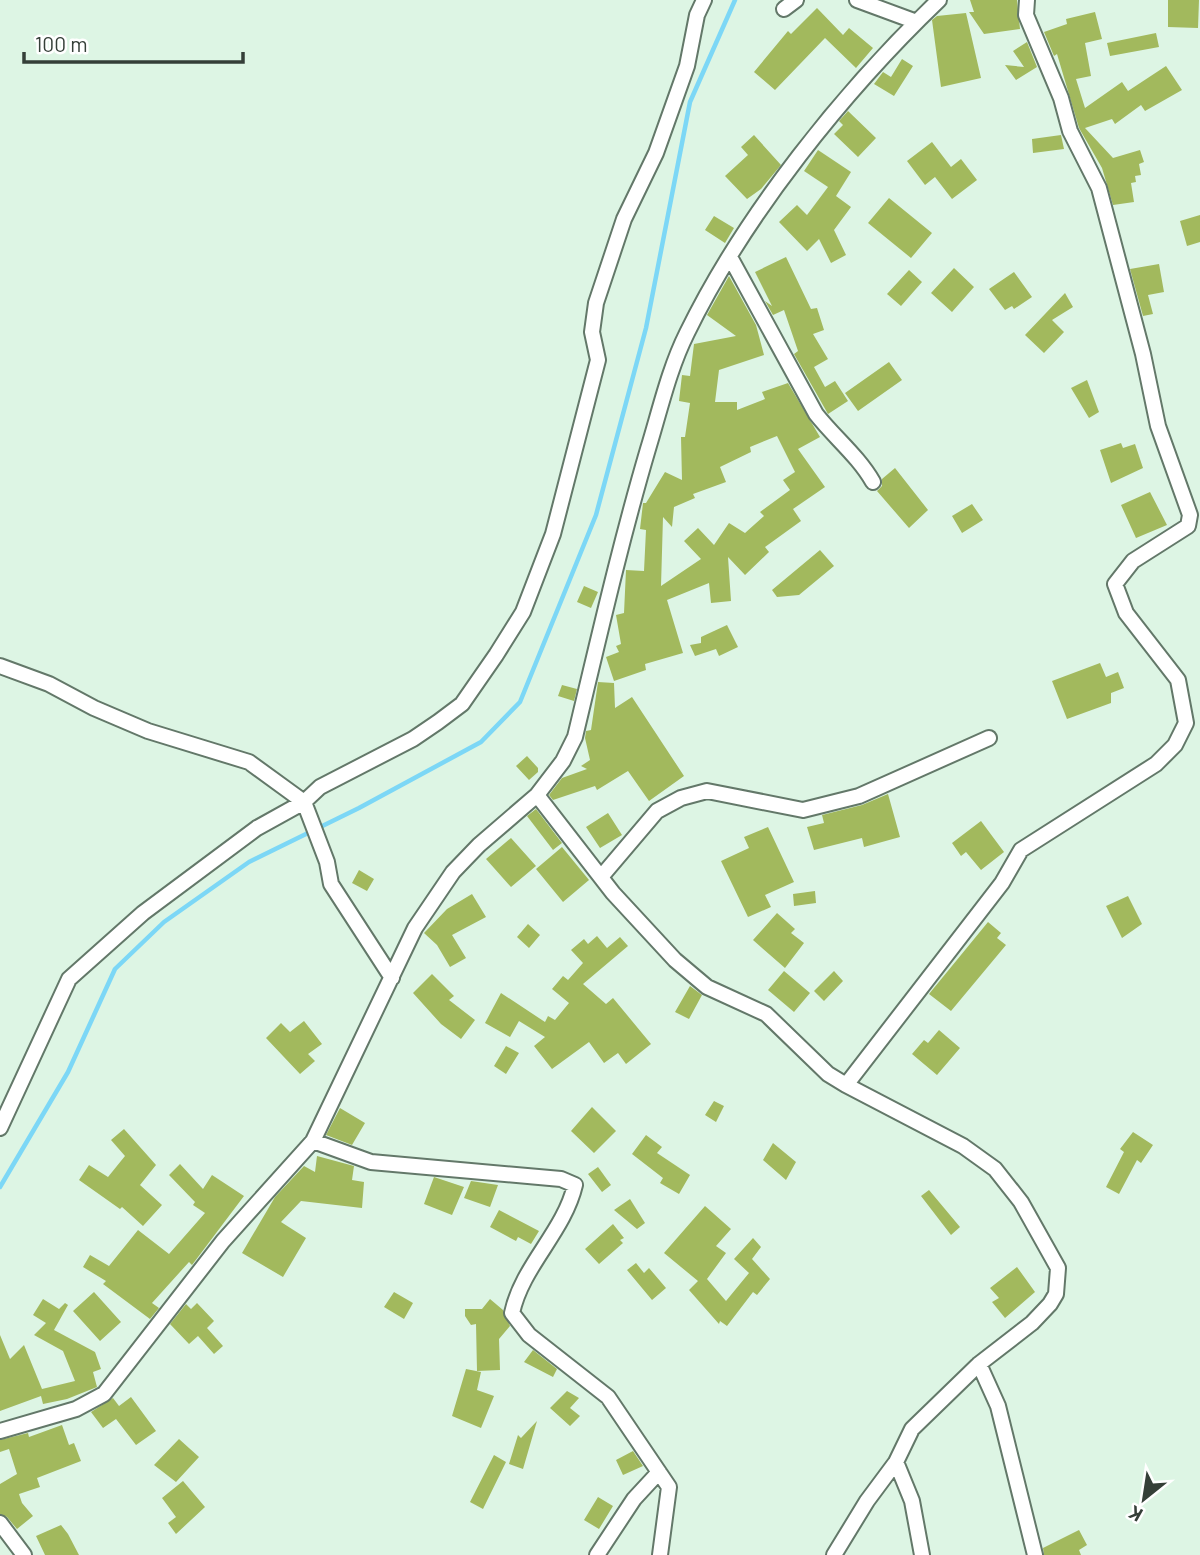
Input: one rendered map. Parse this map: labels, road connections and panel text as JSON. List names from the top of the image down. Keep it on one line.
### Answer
{"scale_bar":"100 m","north":"bottom left"}
